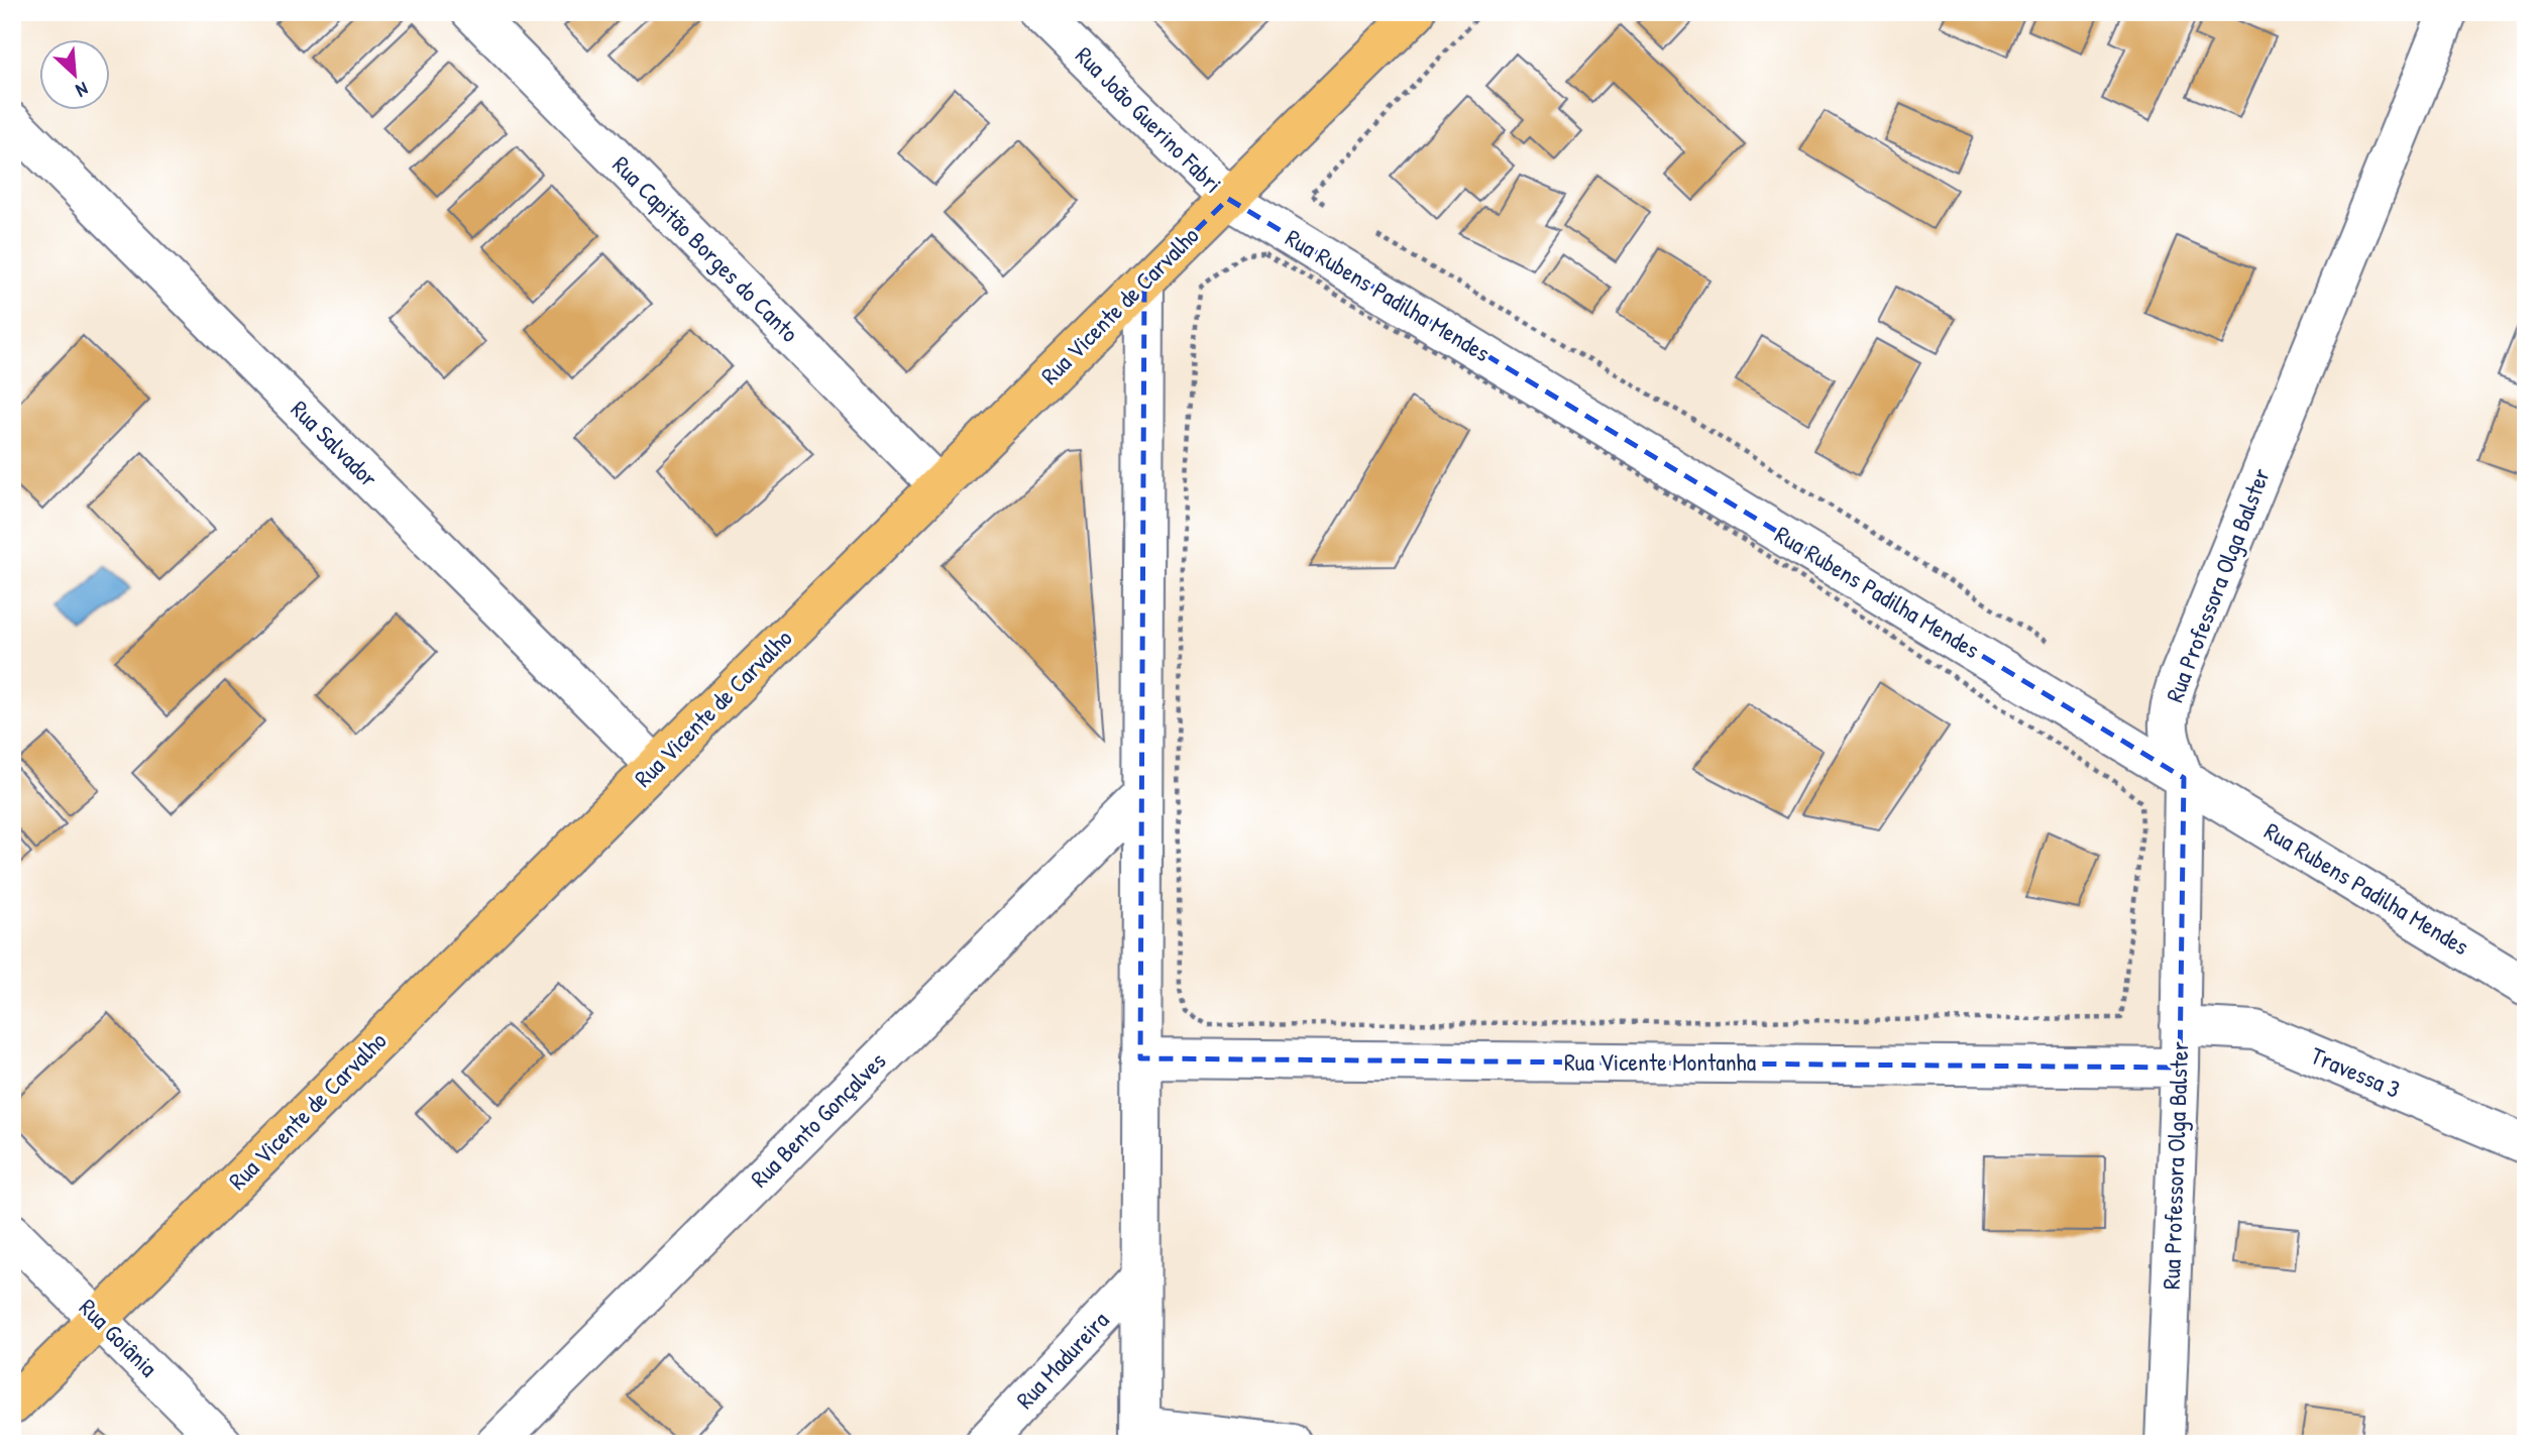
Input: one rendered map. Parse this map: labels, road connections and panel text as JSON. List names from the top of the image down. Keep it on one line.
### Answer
{"streets":{"main road":["Rua Vicente de Carvalho"],"street":["Rua João Guerino Fabri","Rua Capitão Borges do Canto","Rua Rubens Padilha Mendes","Rua Salvador","Rua Professora Olga Balster","Rua Vicente Montanha","Travessa 3","Rua Bento Gonçalves","Rua Goiânia","Rua Madureira"]},"crossings":[["Rua João Guerino Fabri","Rua Rubens Padilha Mendes"],["Rua João Guerino Fabri","Rua Vicente de Carvalho"],["Rua Capitão Borges do Canto","Rua Vicente de Carvalho"],["Rua Rubens Padilha Mendes","Rua Vicente de Carvalho"],["Rua Rubens Padilha Mendes","Rua Professora Olga Balster"],["Rua Vicente de Carvalho","Rua Salvador"],["Rua Vicente de Carvalho","Rua Goiânia"],["Rua Professora Olga Balster","Rua Vicente Montanha"],["Rua Professora Olga Balster","Travessa 3"]],"north":"bottom right"}
